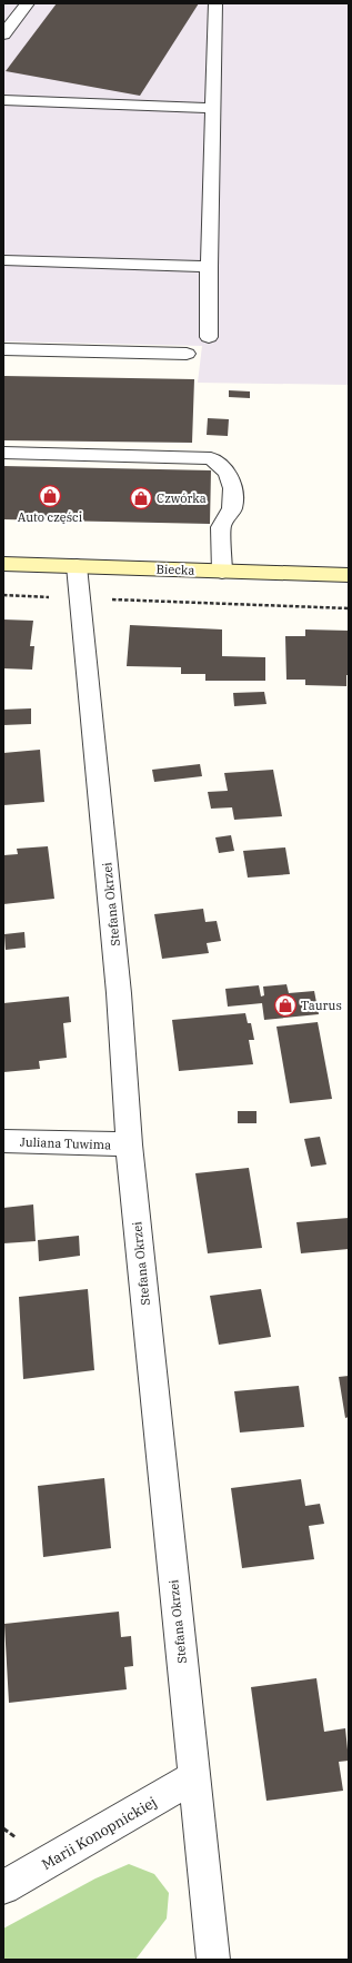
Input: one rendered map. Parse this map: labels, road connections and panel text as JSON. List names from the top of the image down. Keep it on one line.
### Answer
{"streets":{"street":["Biecka","Stefana Okrzei","Juliana Tuwima","Marii Konopnickiej"]},"crossings":[["Biecka","Stefana Okrzei"],["Stefana Okrzei","Juliana Tuwima"],["Stefana Okrzei","Marii Konopnickiej"]],"places":{"shop":["Auto części","Czwórka","Taurus"]}}
